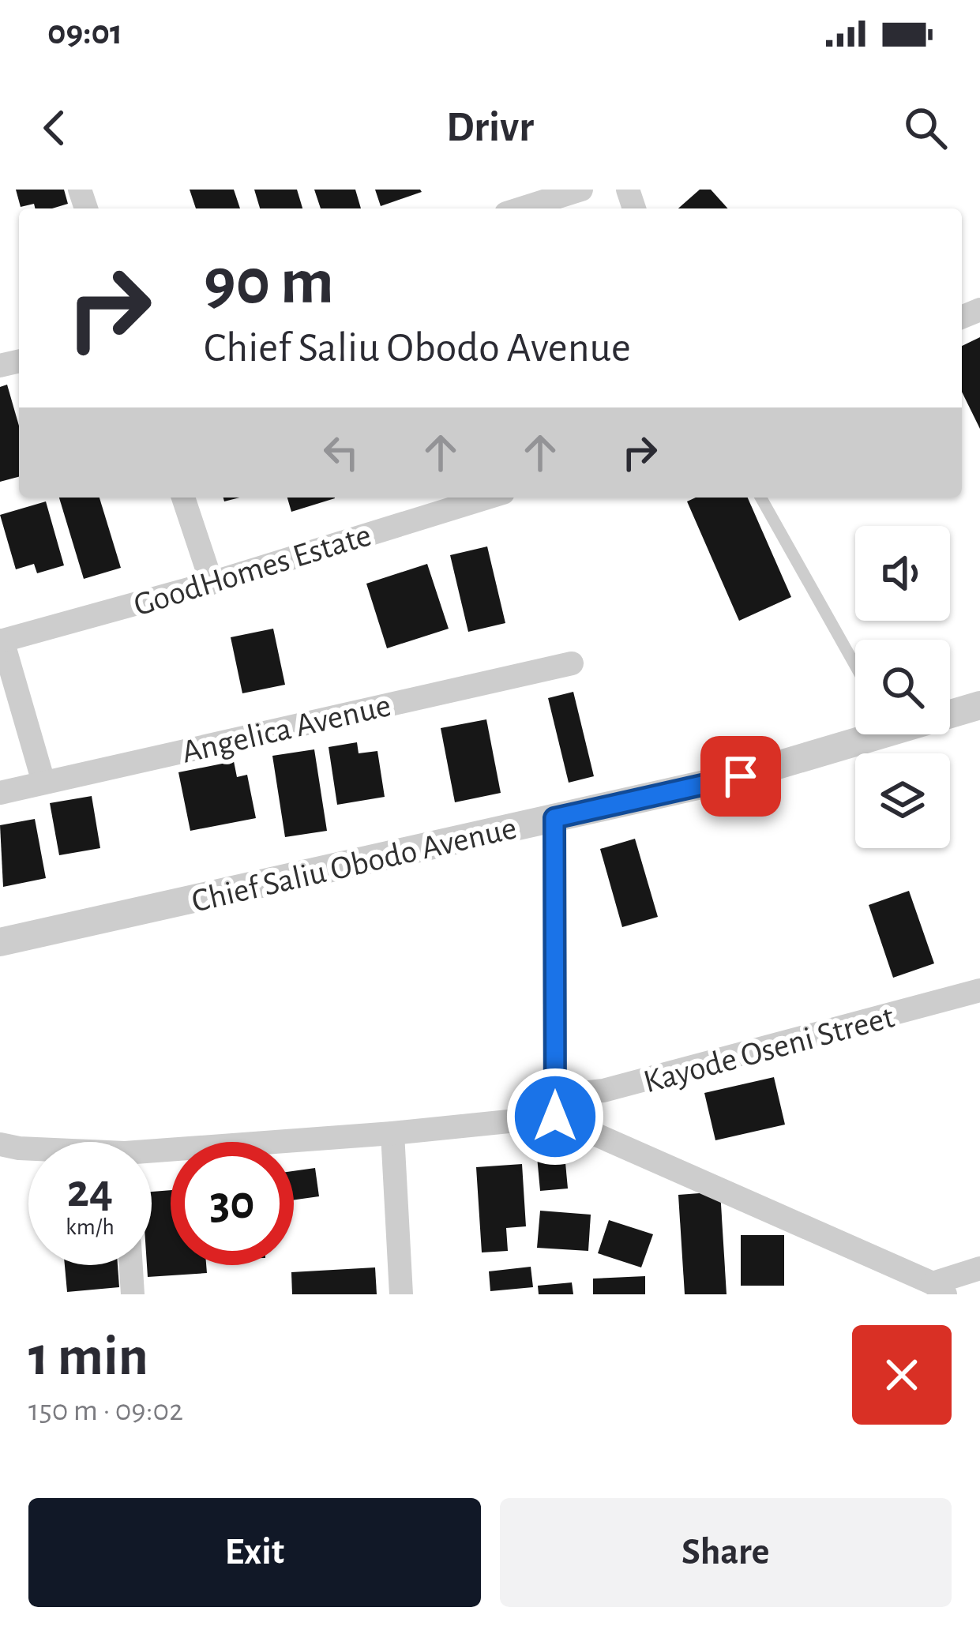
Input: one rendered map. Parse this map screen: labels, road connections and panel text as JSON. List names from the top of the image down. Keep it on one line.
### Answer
{"streets":{"street":["GoodHomes Estate","Angelica Avenue","Chief Saliu Obodo Avenue","Kayode Oseni Street"]},"page":{"status":"09:01","header":"Drivr","turn":["90 m","Chief Saliu Obodo Avenue"],"speed":"24 km/h","limit":"30","heading":["1 min","150 m · 09:02"],"buttons":["Exit","Share"]}}
